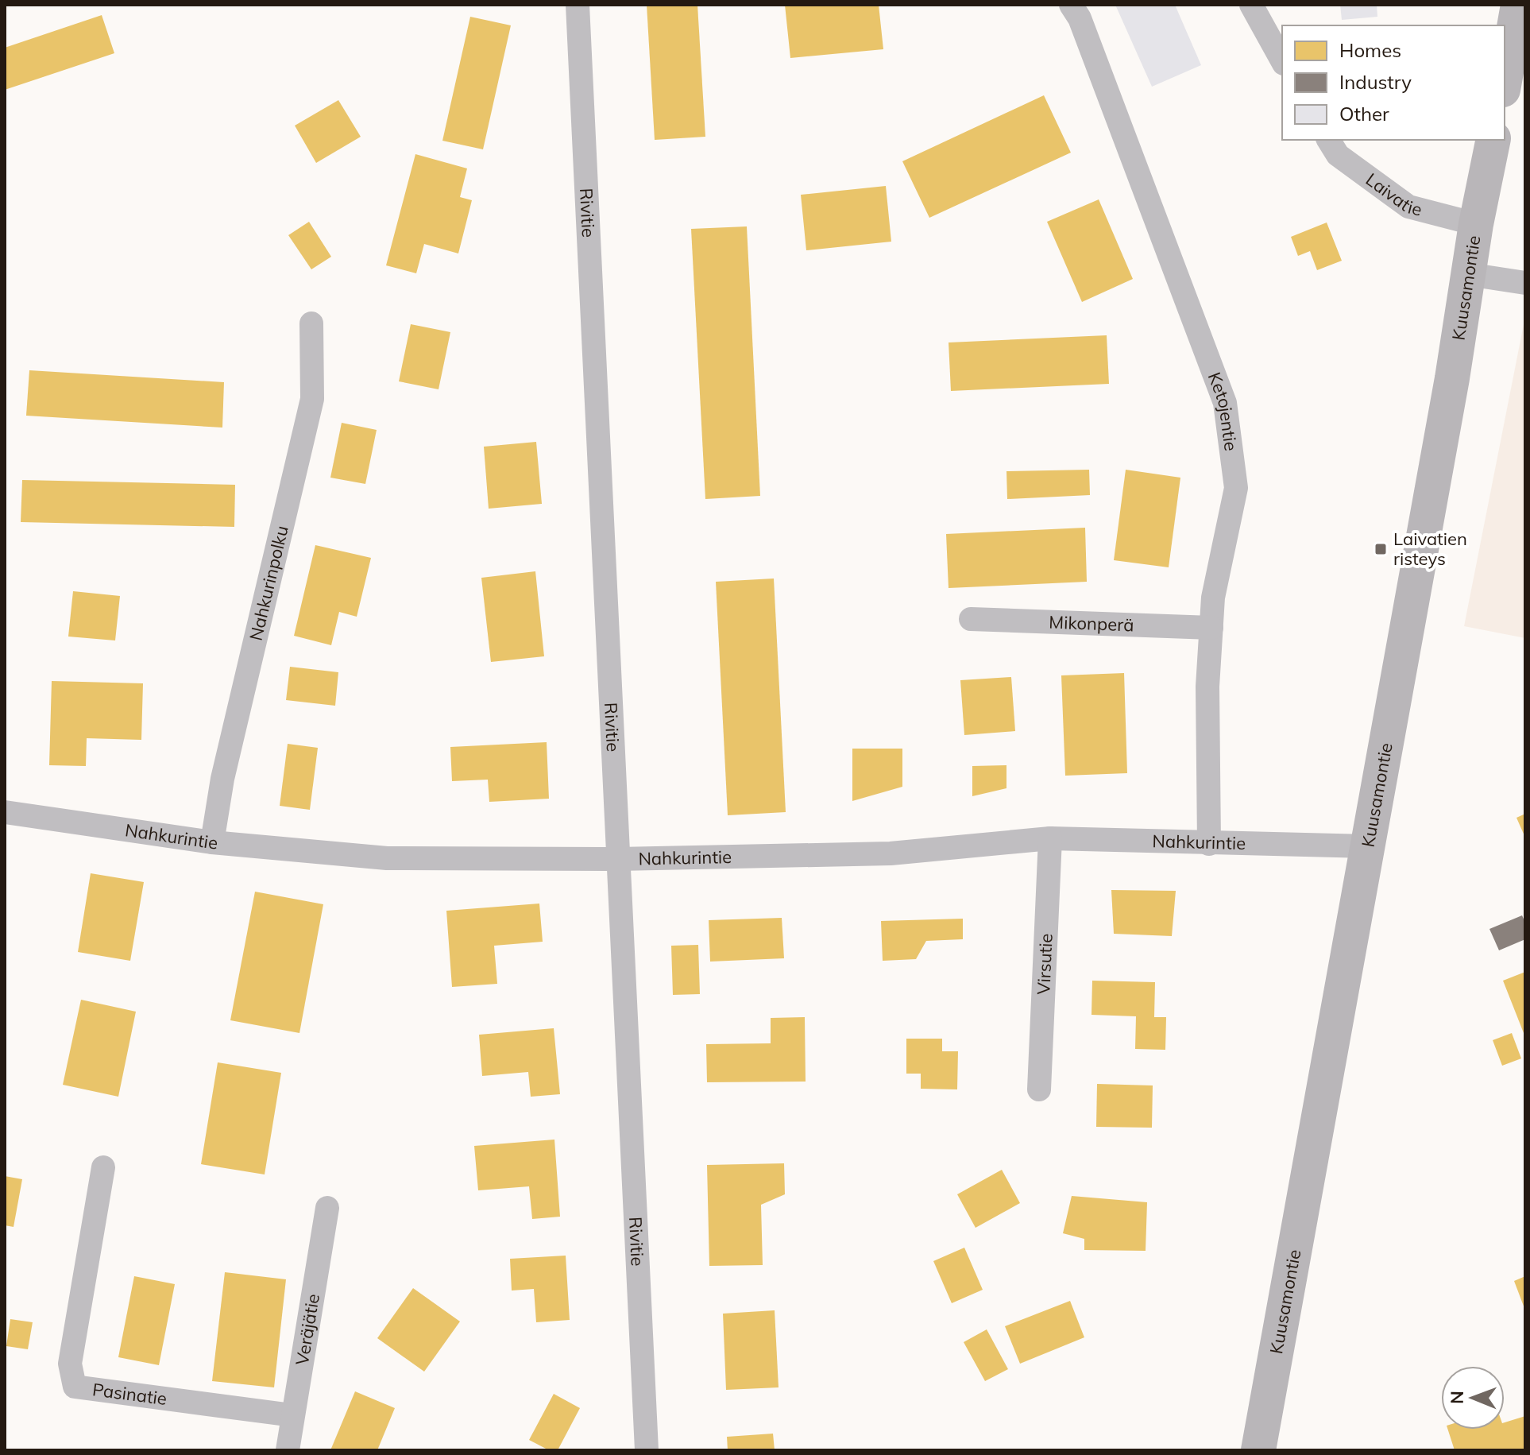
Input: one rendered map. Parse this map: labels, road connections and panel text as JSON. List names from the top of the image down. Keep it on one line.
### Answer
{"streets":{"main road":["Kuusamontie"],"street":["Laivatie","Rivitie","Ketojentie","Nahkurinpolku","Mikonperä","Nahkurintie","Virsutie","Veräjätie","Pasinatie"]},"crossings":[["Laivatie","Kuusamontie"],["Rivitie","Nahkurintie"],["Kuusamontie","Nahkurintie"],["Ketojentie","Mikonperä"],["Ketojentie","Nahkurintie"],["Nahkurinpolku","Nahkurintie"],["Nahkurintie","Virsutie"],["Veräjätie","Pasinatie"]],"places":{"transit":["Laivatien risteys"]},"legend":["Homes","Industry","Other"],"north":"left"}
